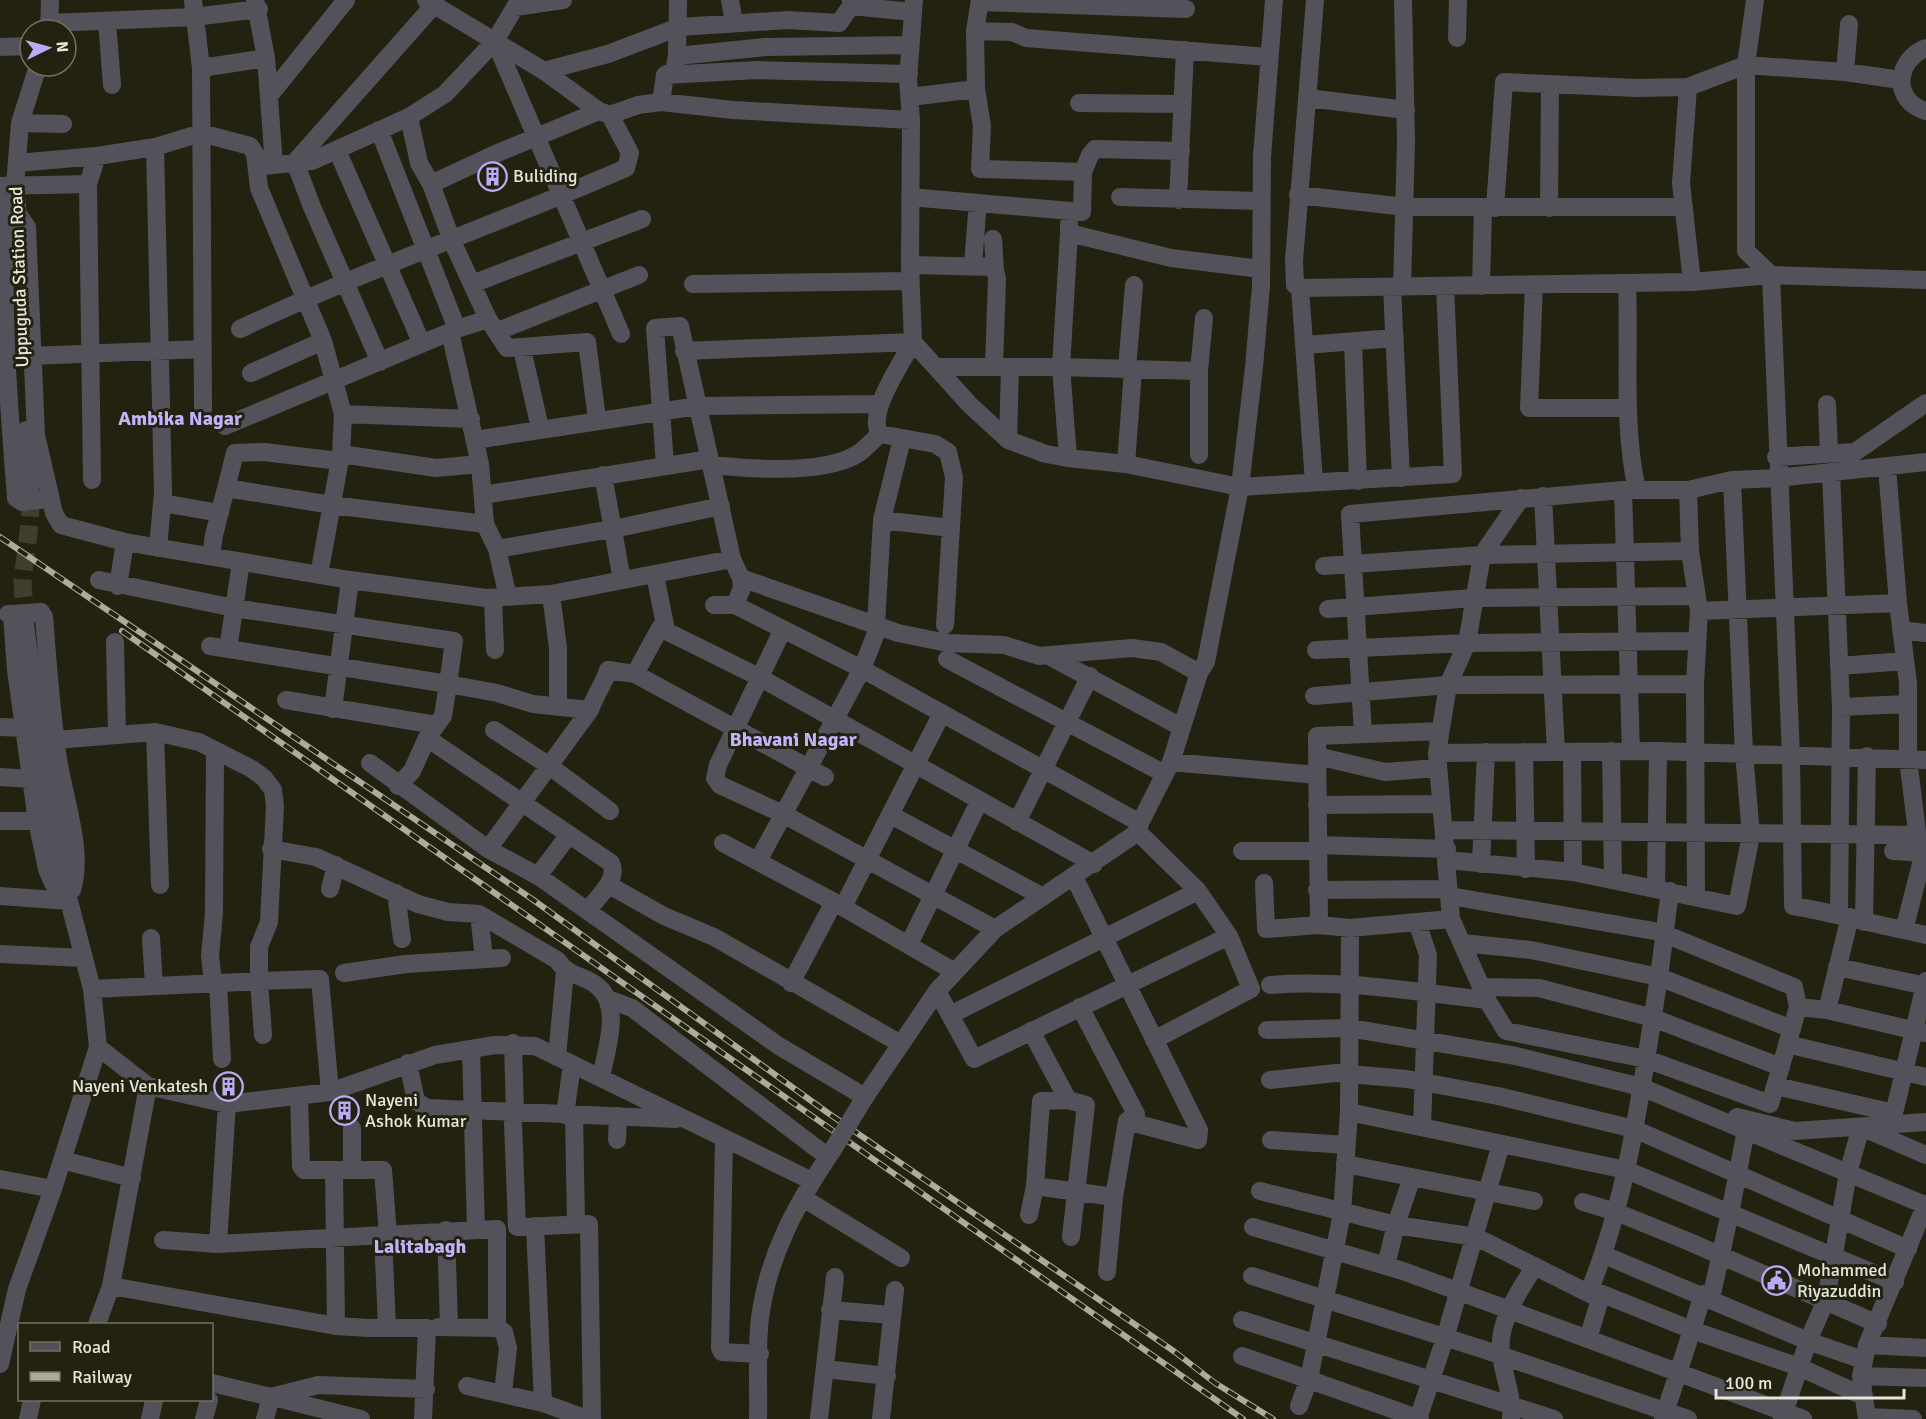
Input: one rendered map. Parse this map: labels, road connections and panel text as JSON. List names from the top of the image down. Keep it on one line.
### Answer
{"streets":{"street":["Uppuguda Station Road"]},"districts":["Ambika Nagar","Bhavani Nagar","Lalitabagh"],"places":{"building":["Buliding","Nayeni Venkatesh","Nayeni Ashok Kumar"],"public building":["Mohammed Riyazuddin"]},"legend":["Road","Railway"],"scale_bar":"100 m","north":"right"}
